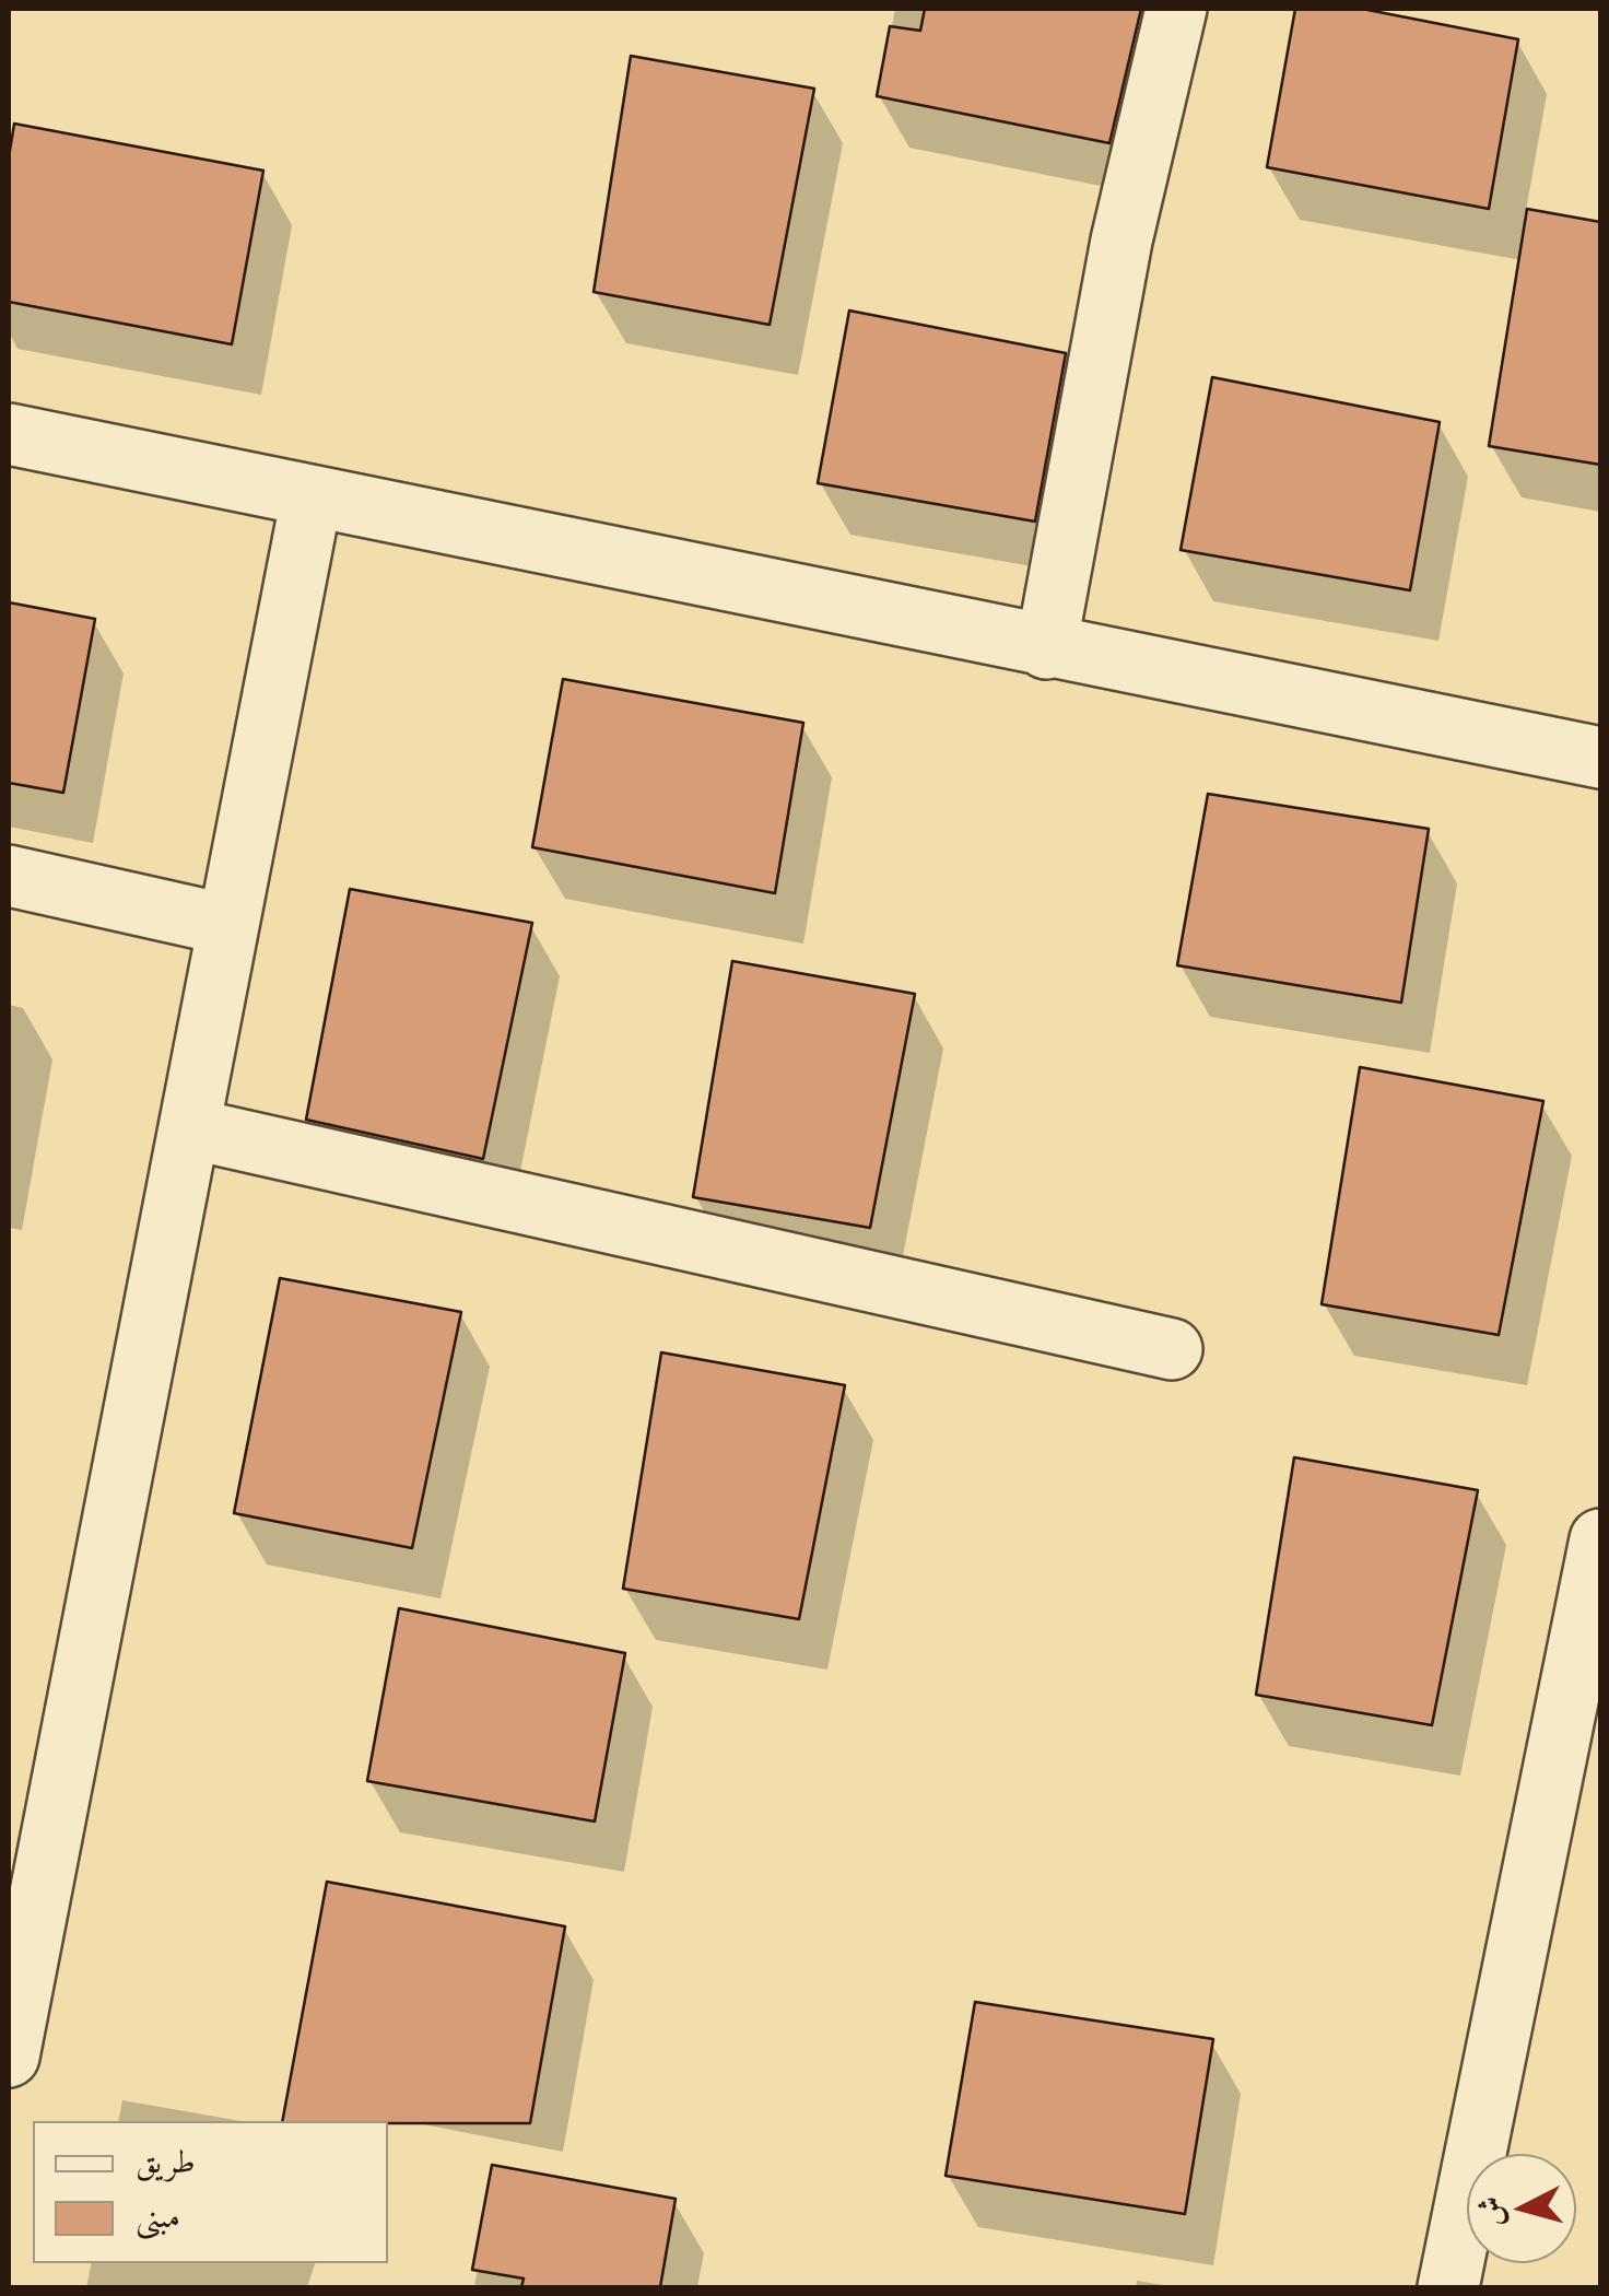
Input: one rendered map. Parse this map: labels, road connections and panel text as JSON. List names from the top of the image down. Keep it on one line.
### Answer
{"legend":["طريق","مبنى"],"north":"left"}
